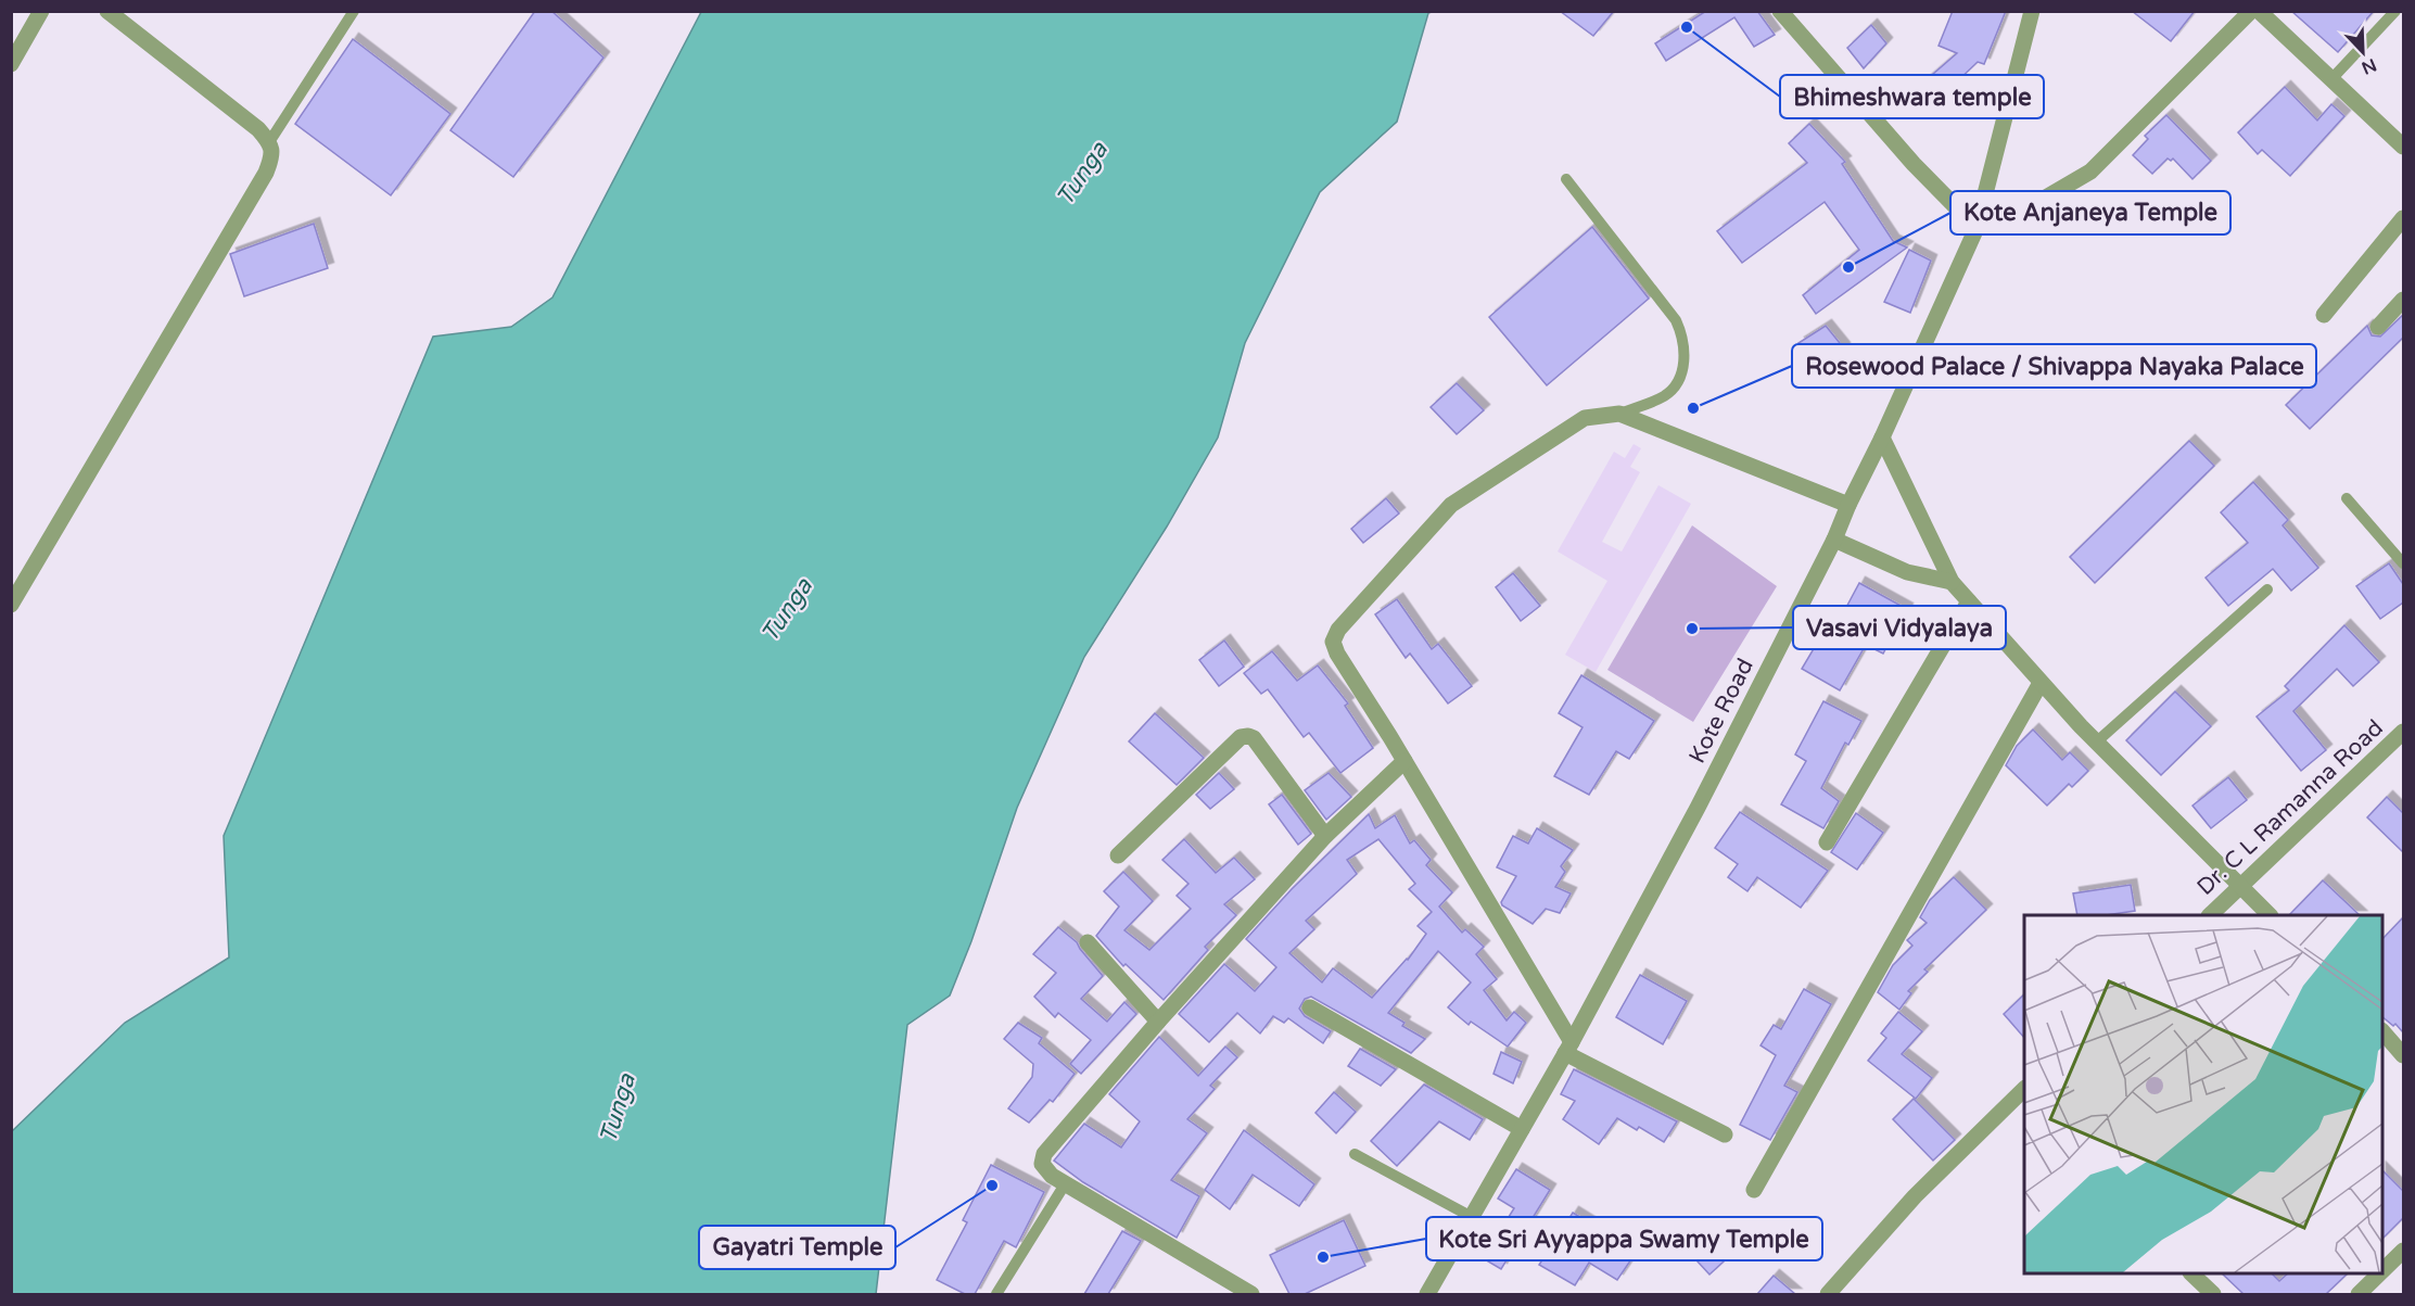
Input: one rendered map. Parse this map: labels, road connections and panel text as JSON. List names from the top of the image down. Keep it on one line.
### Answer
{"streets":{"street":["Kote Road","Dr. C L Ramanna Road"]},"water":["Tunga"],"places":["Bhimeshwara temple","Kote Anjaneya Temple","Rosewood Palace / Shivappa Nayaka Palace","Vasavi Vidyalaya","Gayatri Temple","Kote Sri Ayyappa Swamy Temple"],"north":"bottom right"}
